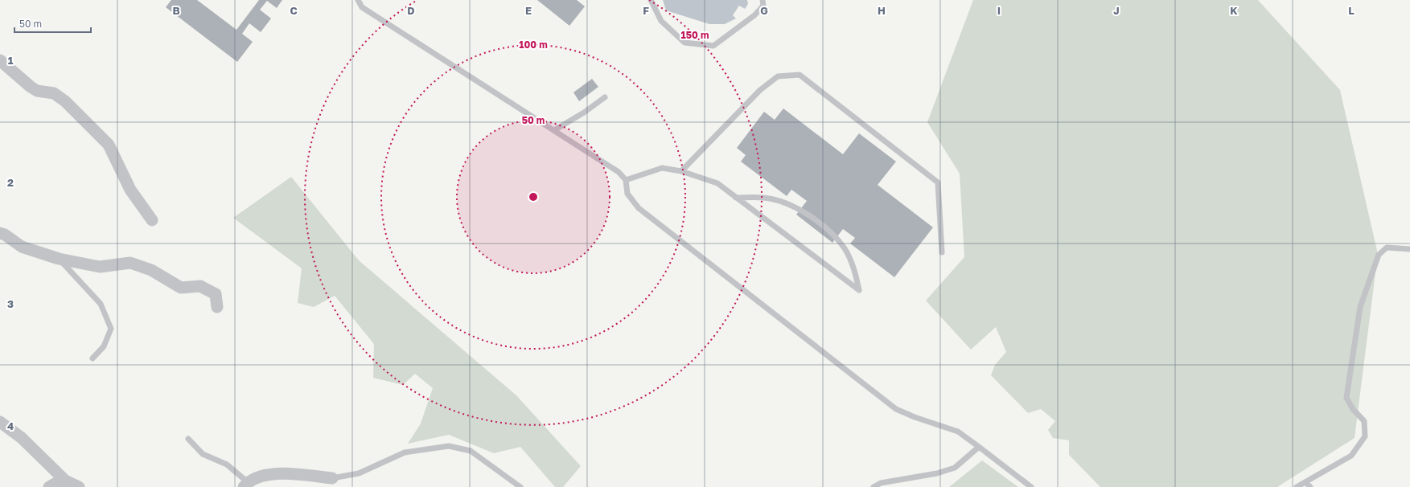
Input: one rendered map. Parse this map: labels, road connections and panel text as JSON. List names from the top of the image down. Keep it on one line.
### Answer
{"scale_bar":"50 m","grid":{"columns":["B","C","D","E","F","G","H","I","J","K","L"],"rows":["1","2","3","4"]},"rings":["150 m","100 m","50 m"]}
